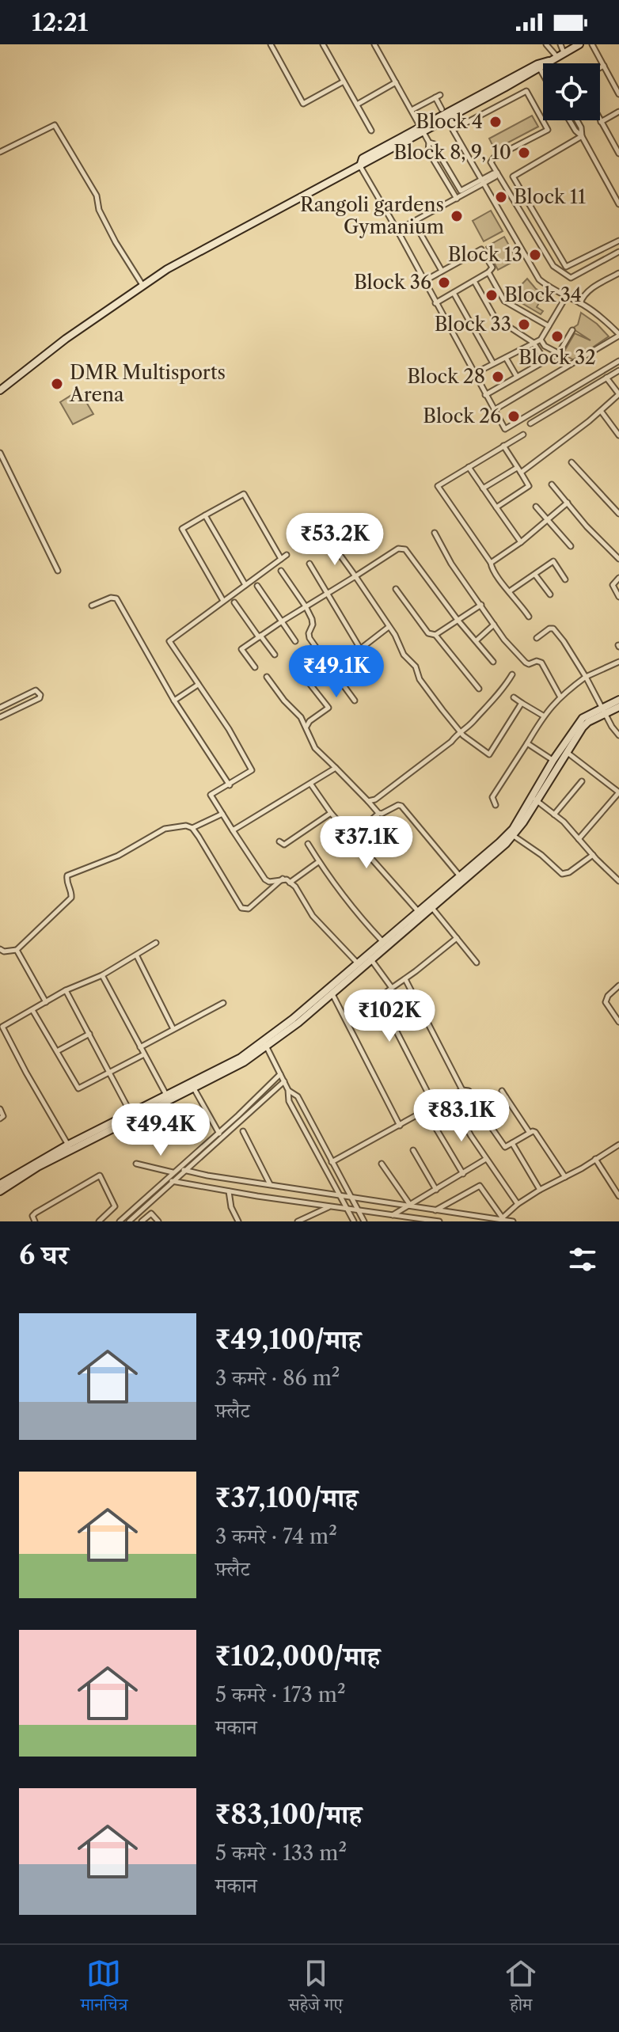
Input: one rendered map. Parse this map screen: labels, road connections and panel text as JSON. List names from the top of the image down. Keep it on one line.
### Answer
{"places":["Block 4","Block 8, 9, 10","Block 11","Rangoli gardens Gymanium","Block 13","Block 36","Block 34","Block 33","Block 32","Block 28","DMR Multisports Arena","Block 26"],"page":{"status":"12:21","price":["₹53.2K","₹49.1K","₹37.1K","₹102K","₹83.1K","₹49.4K"],"heading":"6 घर","list":[{"name":"₹49,100/माह","note":"3 कमरे · 86 m² · फ़्लैट"},{"name":"₹37,100/माह","note":"3 कमरे · 74 m² · फ़्लैट"},{"name":"₹102,000/माह","note":"5 कमरे · 173 m² · मकान"},{"name":"₹83,100/माह","note":"5 कमरे · 133 m² · मकान"}],"tabs":["मानचित्र","सहेजे गए","होम"]}}
